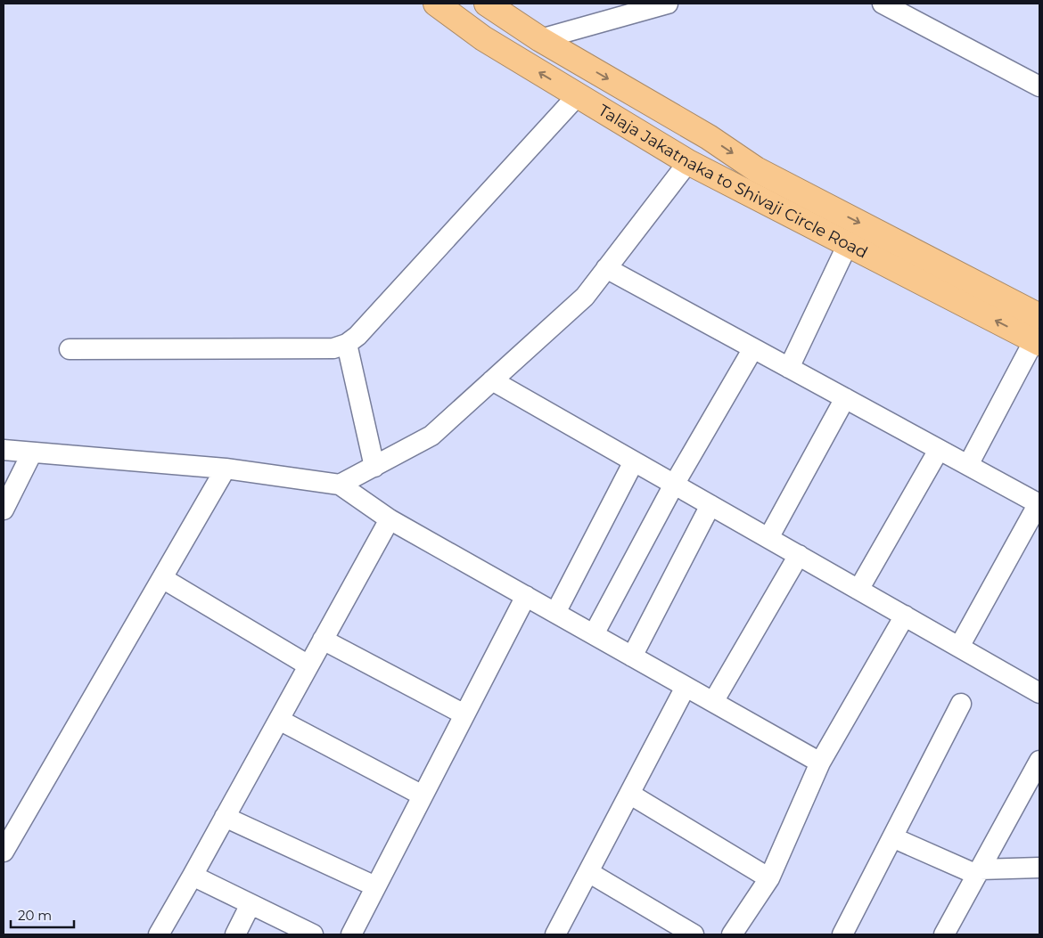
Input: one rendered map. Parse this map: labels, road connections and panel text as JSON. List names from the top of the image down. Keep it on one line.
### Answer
{"streets":{"highway":["Talaja Jakatnaka to Shivaji Circle Road"]},"scale_bar":"20 m"}
